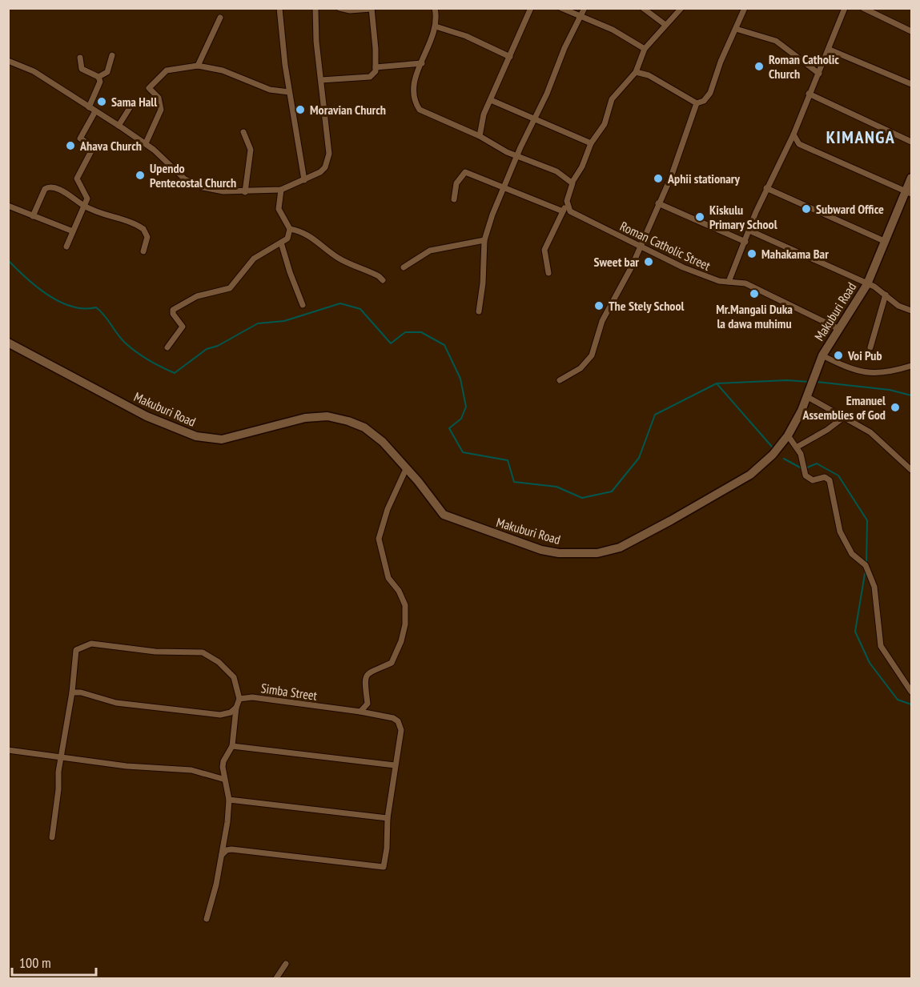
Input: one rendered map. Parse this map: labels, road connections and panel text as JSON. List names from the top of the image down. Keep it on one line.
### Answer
{"streets":{"street":["Roman Catholic Street","Makuburi Road","Simba Street"]},"crossings":[["Roman Catholic Street","Makuburi Road"]],"districts":["KIMANGA"],"places":["Roman Catholic Church","Sama Hall","Moravian Church","Ahava Church","Upendo Pentecostal Church","Aphii stationary","Subward Office","Kiskulu Primary School","Mahakama Bar","Sweet bar","Mr.Mangali Duka la dawa muhimu","The Stely School","Voi Pub","Emanuel Assemblies of God"],"scale_bar":"100 m"}
